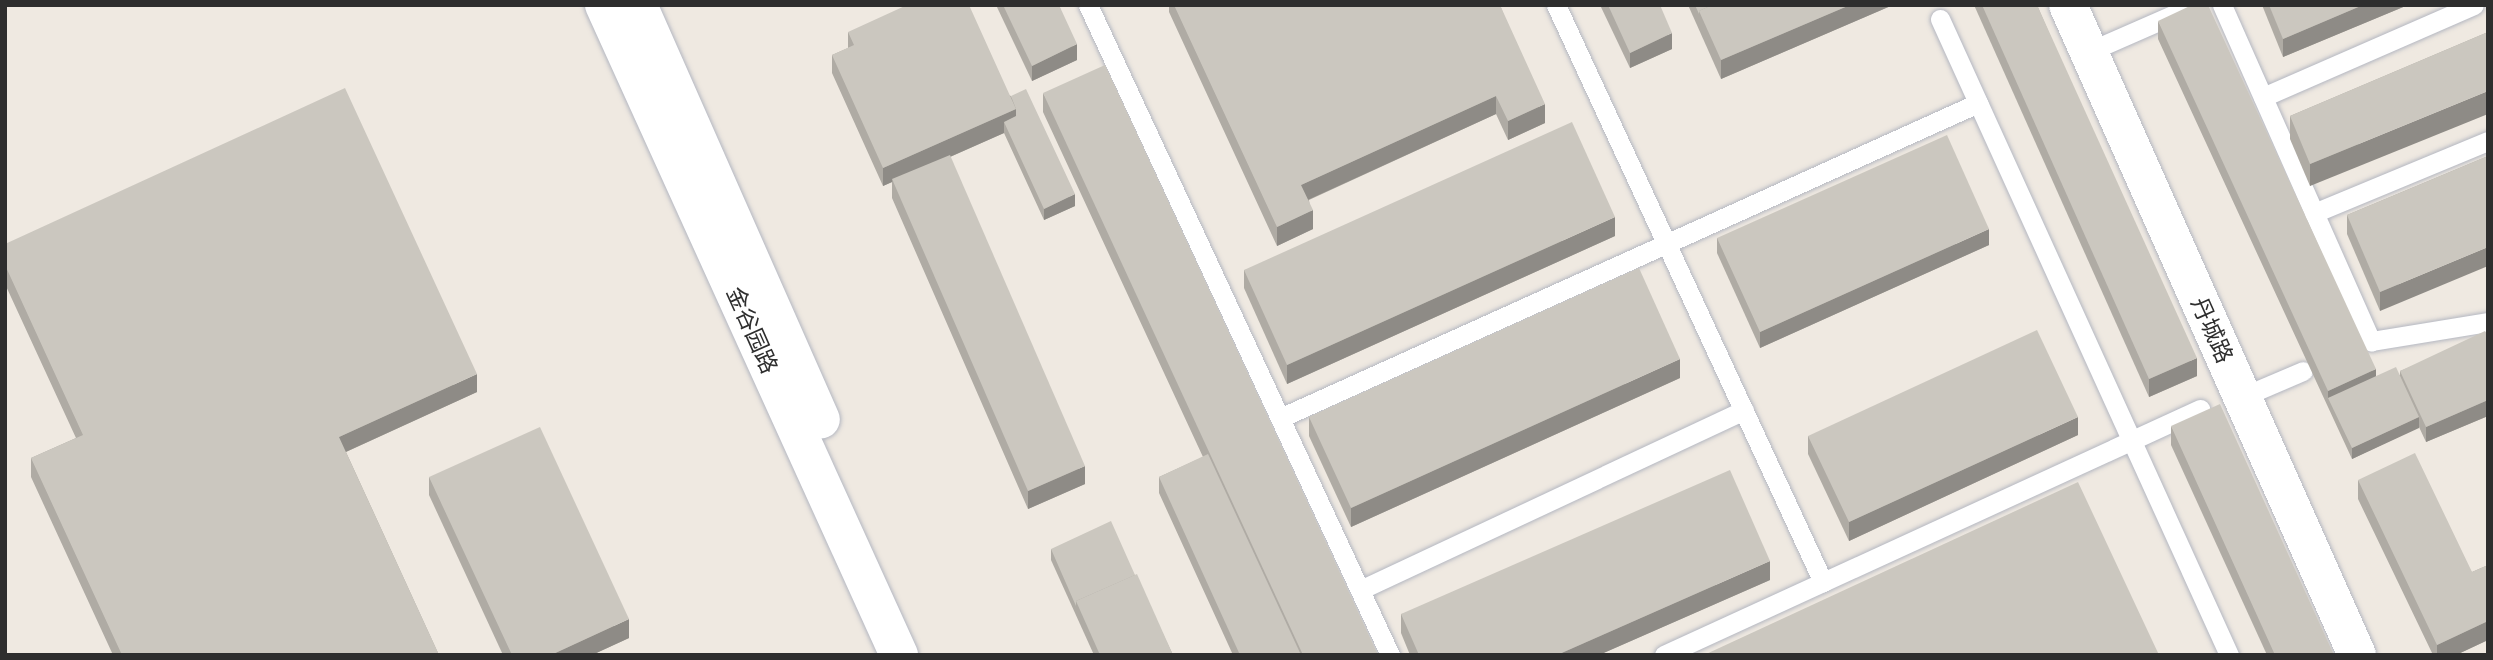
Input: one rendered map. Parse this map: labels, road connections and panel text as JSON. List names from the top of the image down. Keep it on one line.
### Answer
{"streets":{"main road":["金谷园路","丹城路"]}}
